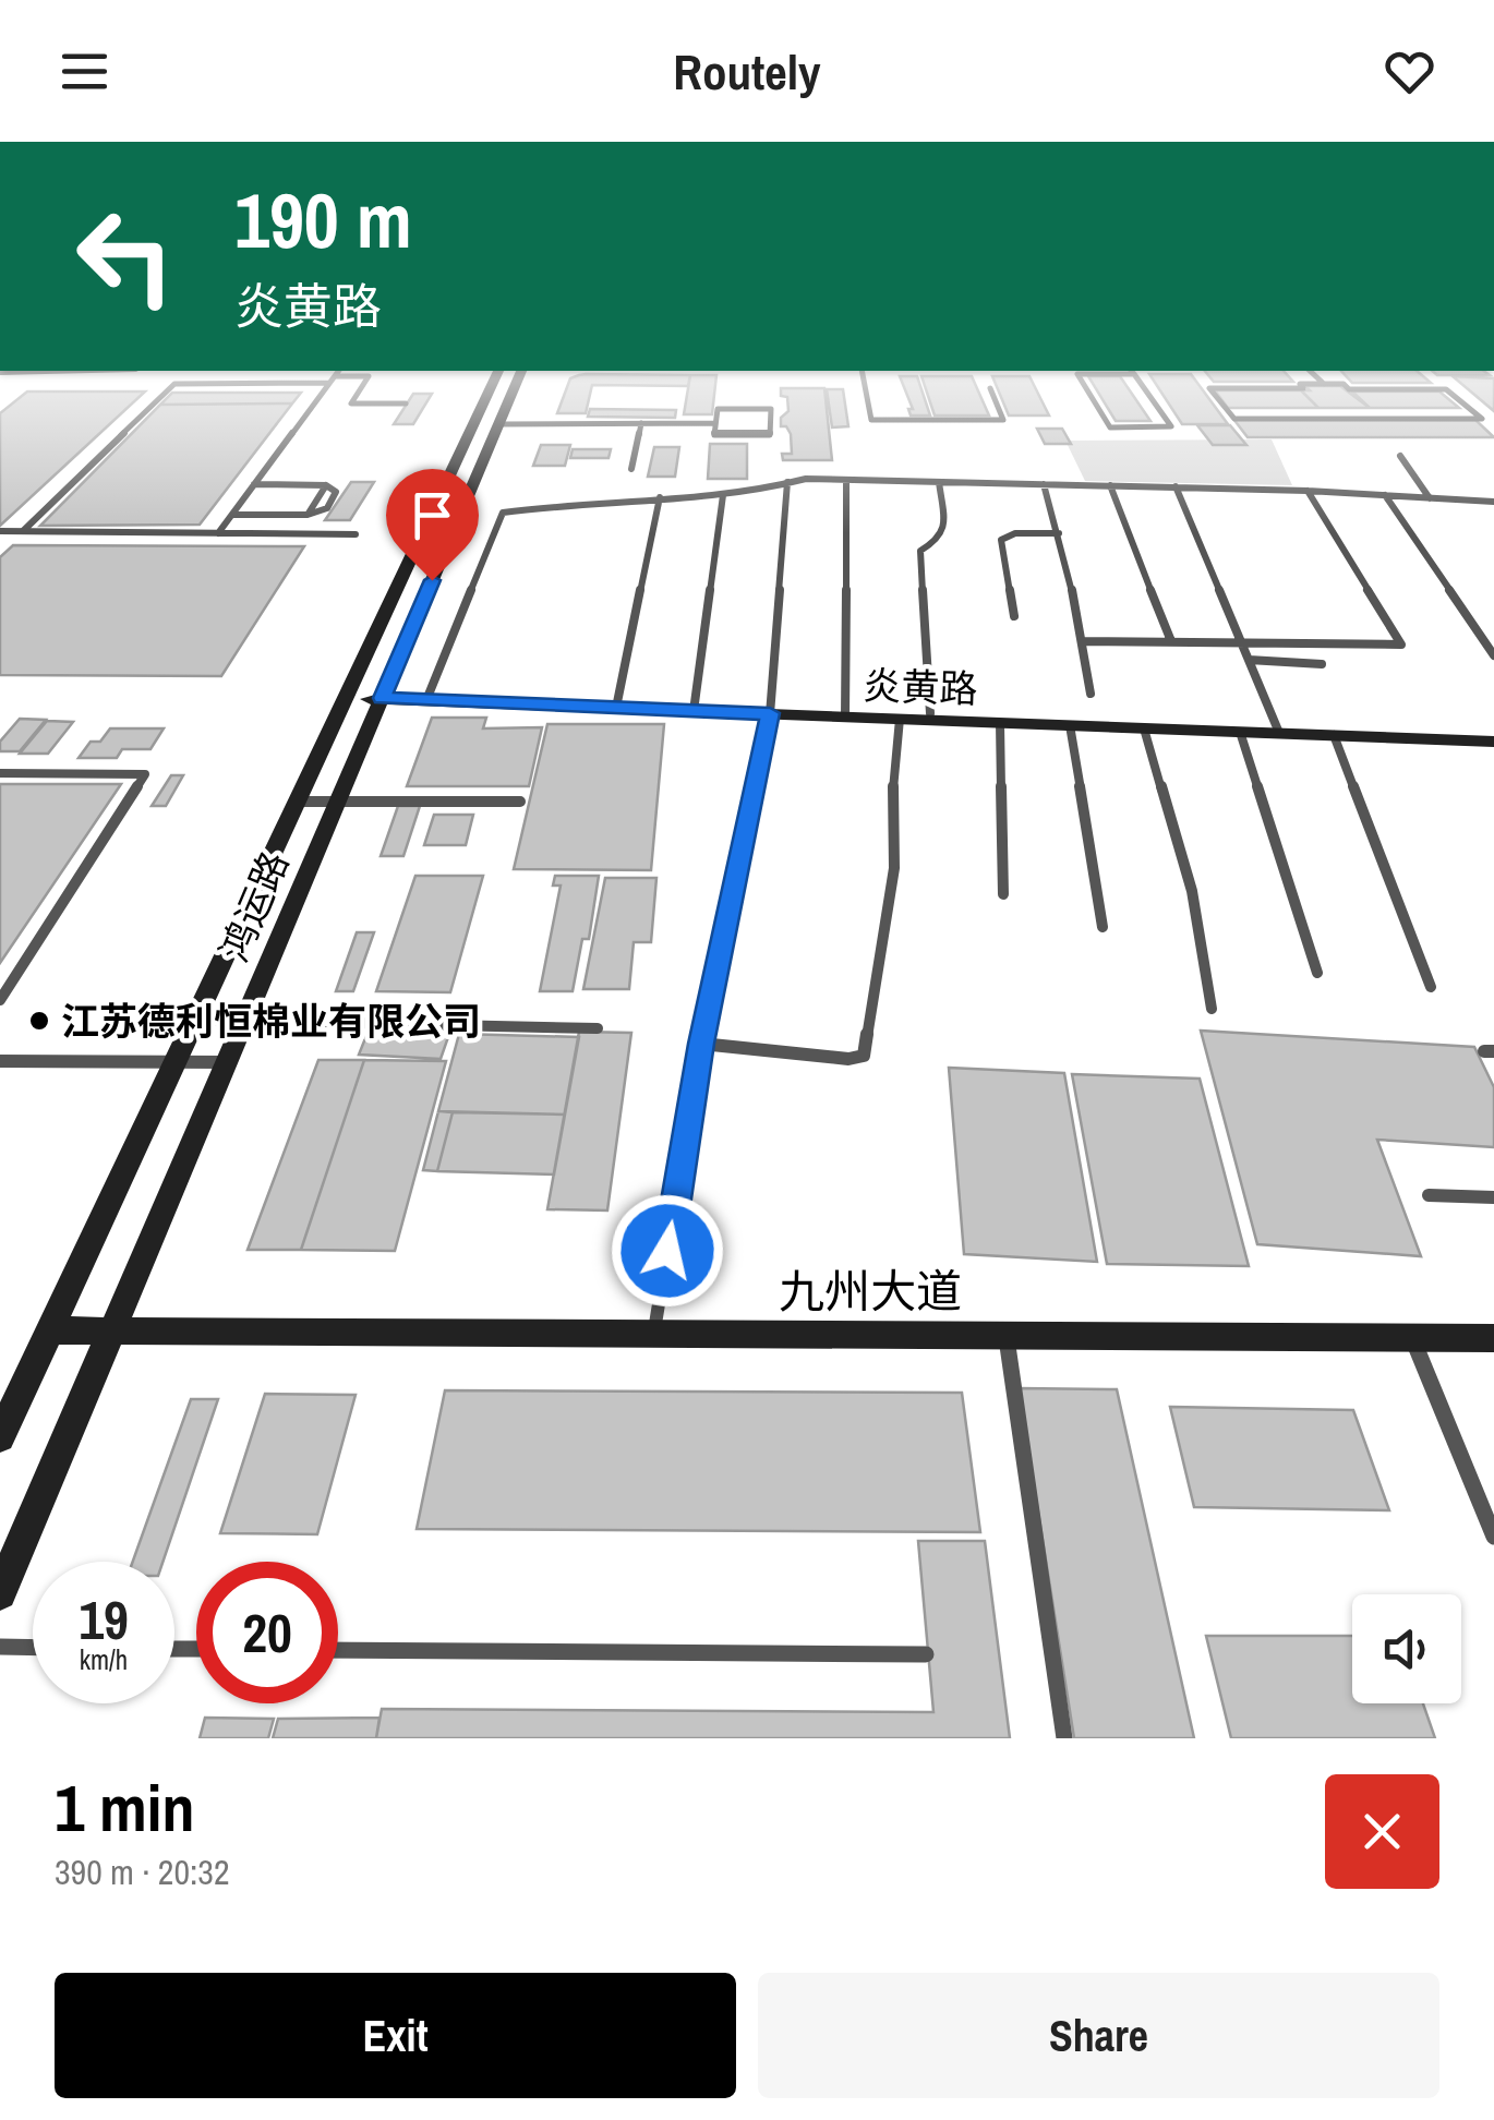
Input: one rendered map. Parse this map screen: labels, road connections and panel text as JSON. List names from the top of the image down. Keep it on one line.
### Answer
{"streets":{"street":["炎黄路","鸿运路","九州大道"]},"crossings":[["炎黄路","鸿运路"],["鸿运路","九州大道"]],"places":["江苏德利恒棉业有限公司"],"page":{"header":"Routely","turn":["190 m","炎黄路"],"speed":"19 km/h","limit":"20","heading":["1 min","390 m · 20:32"],"buttons":["Exit","Share"]}}
